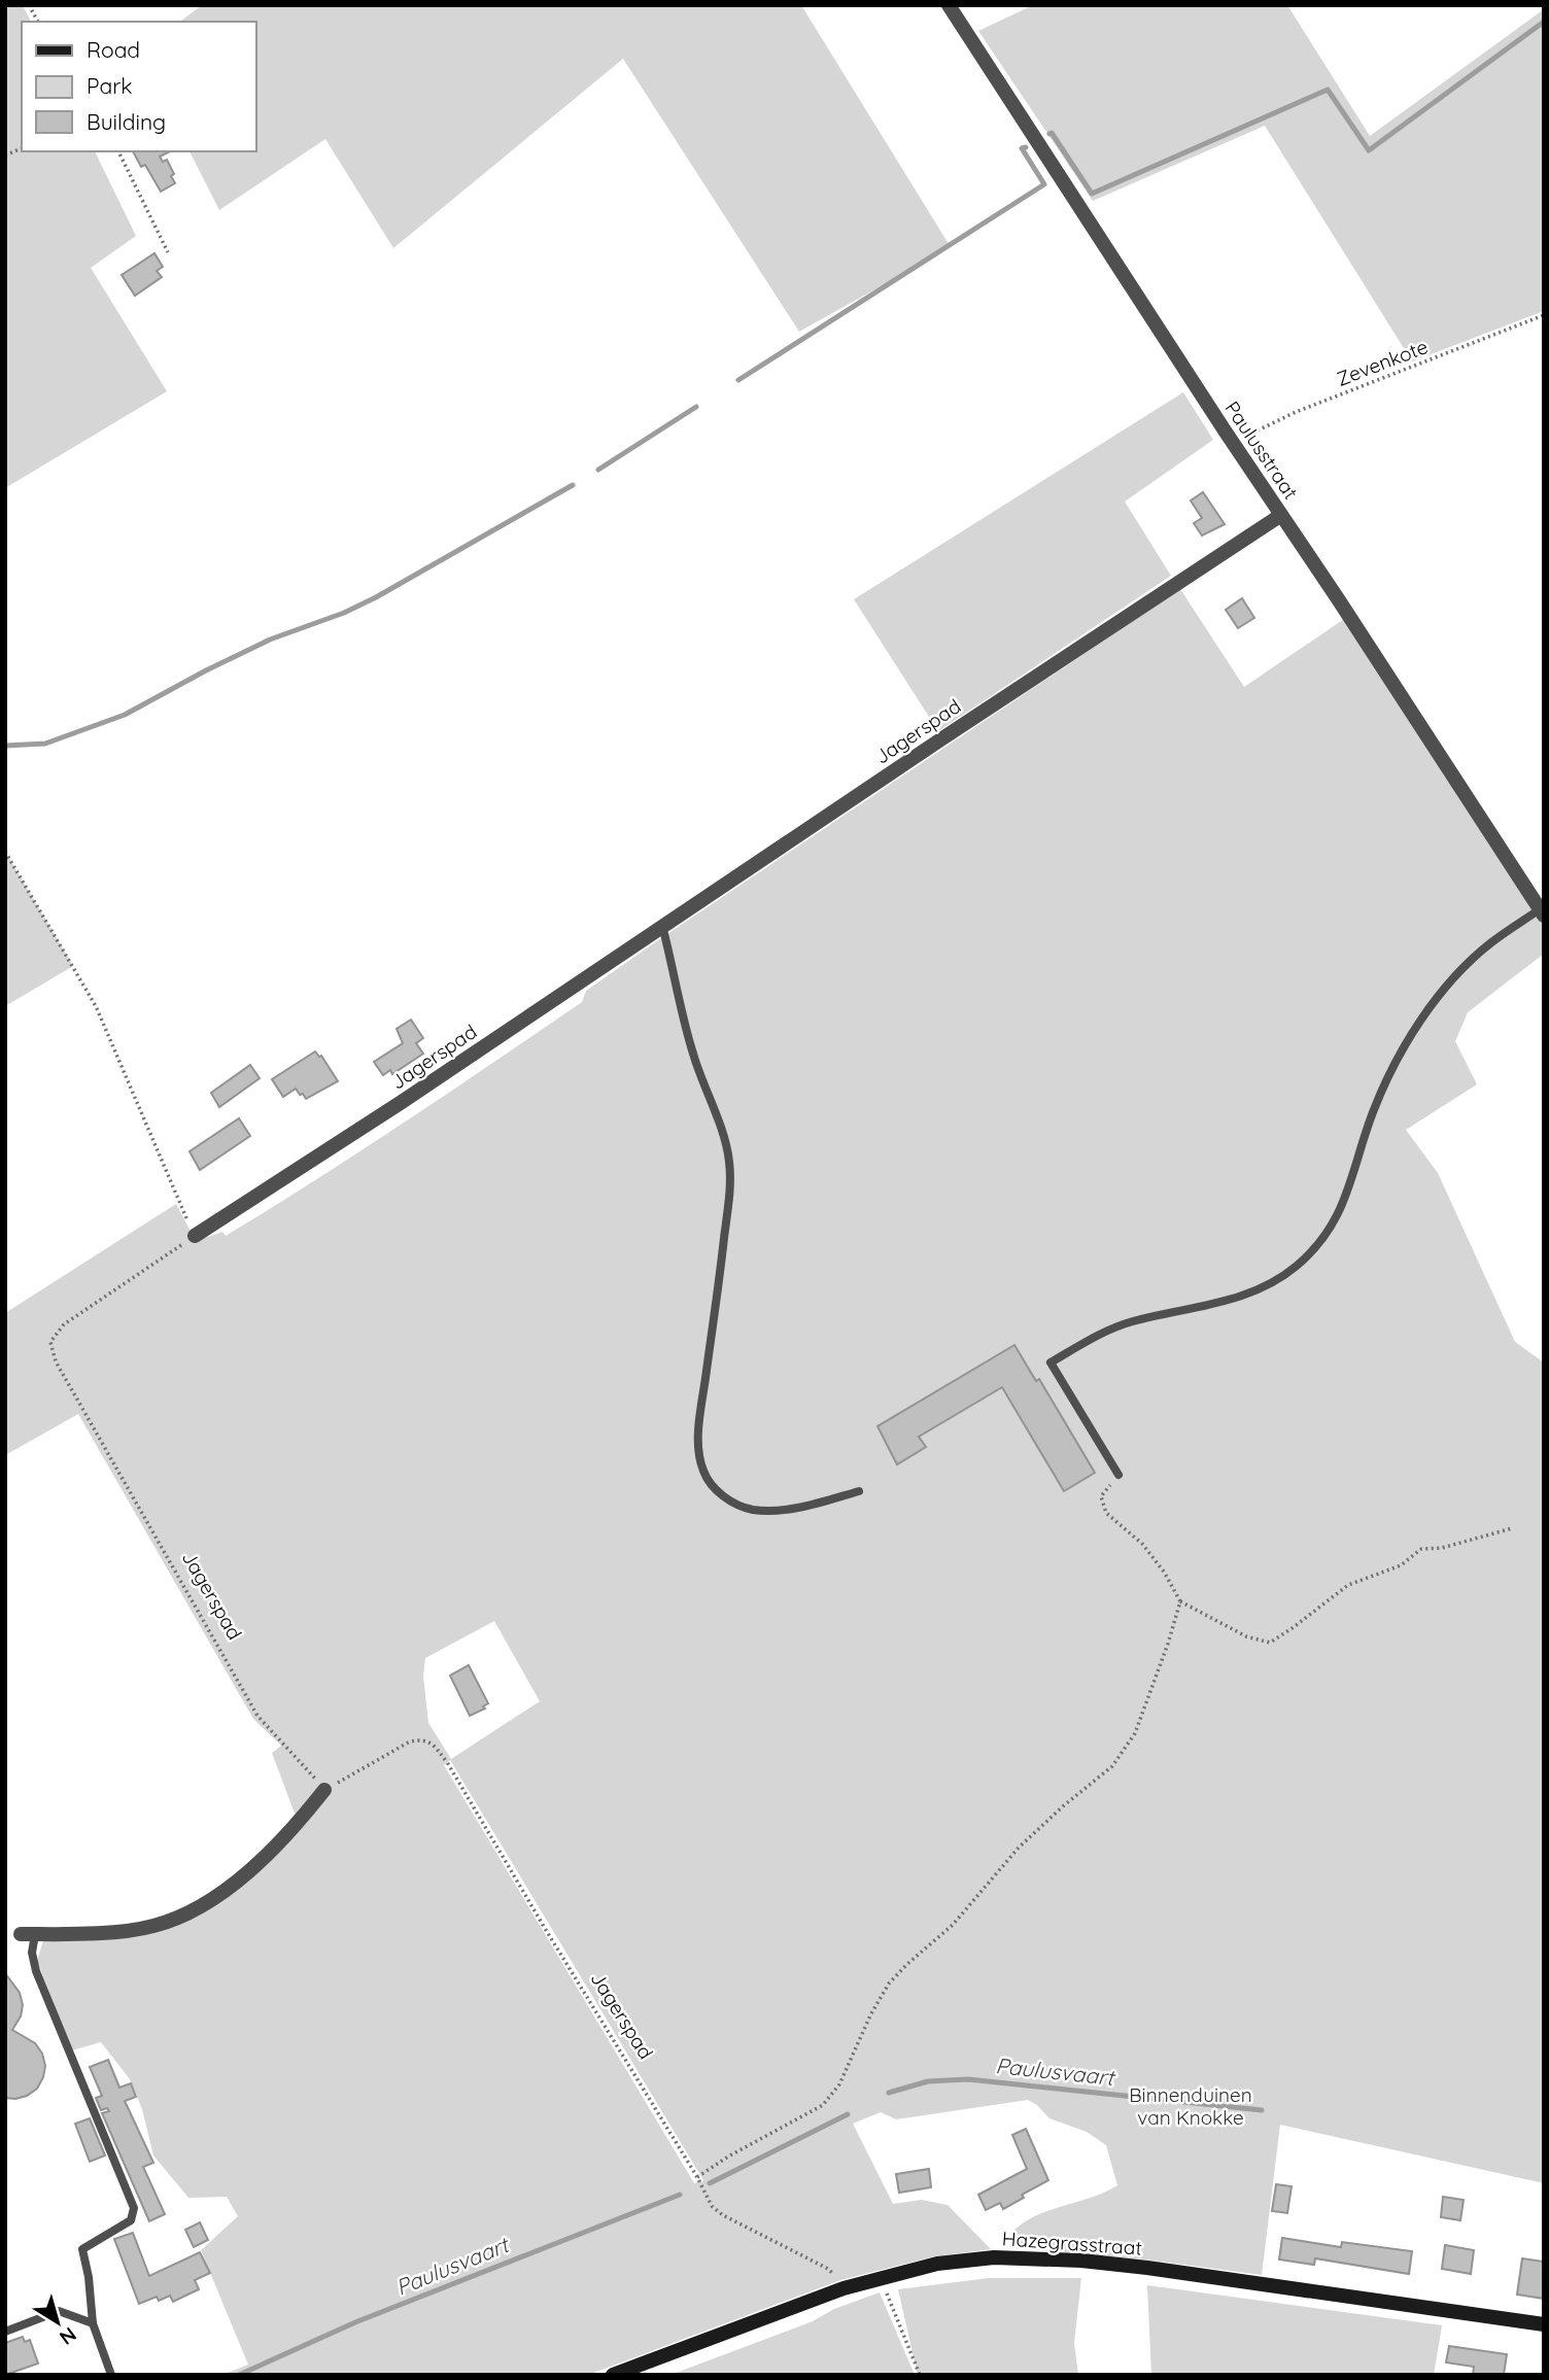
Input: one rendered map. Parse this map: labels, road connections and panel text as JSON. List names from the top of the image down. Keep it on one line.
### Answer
{"streets":{"street":["Paulusstraat","Jagerspad","Hazegrasstraat"],"path":["Zevenkote"]},"crossings":[["Zevenkote","Paulusstraat"],["Paulusstraat","Jagerspad"],["Jagerspad","Hazegrasstraat"]],"water":["Paulusvaart"],"parks":["Binnenduinen van Knokke"],"legend":["Road","Park","Building"],"north":"bottom right"}
